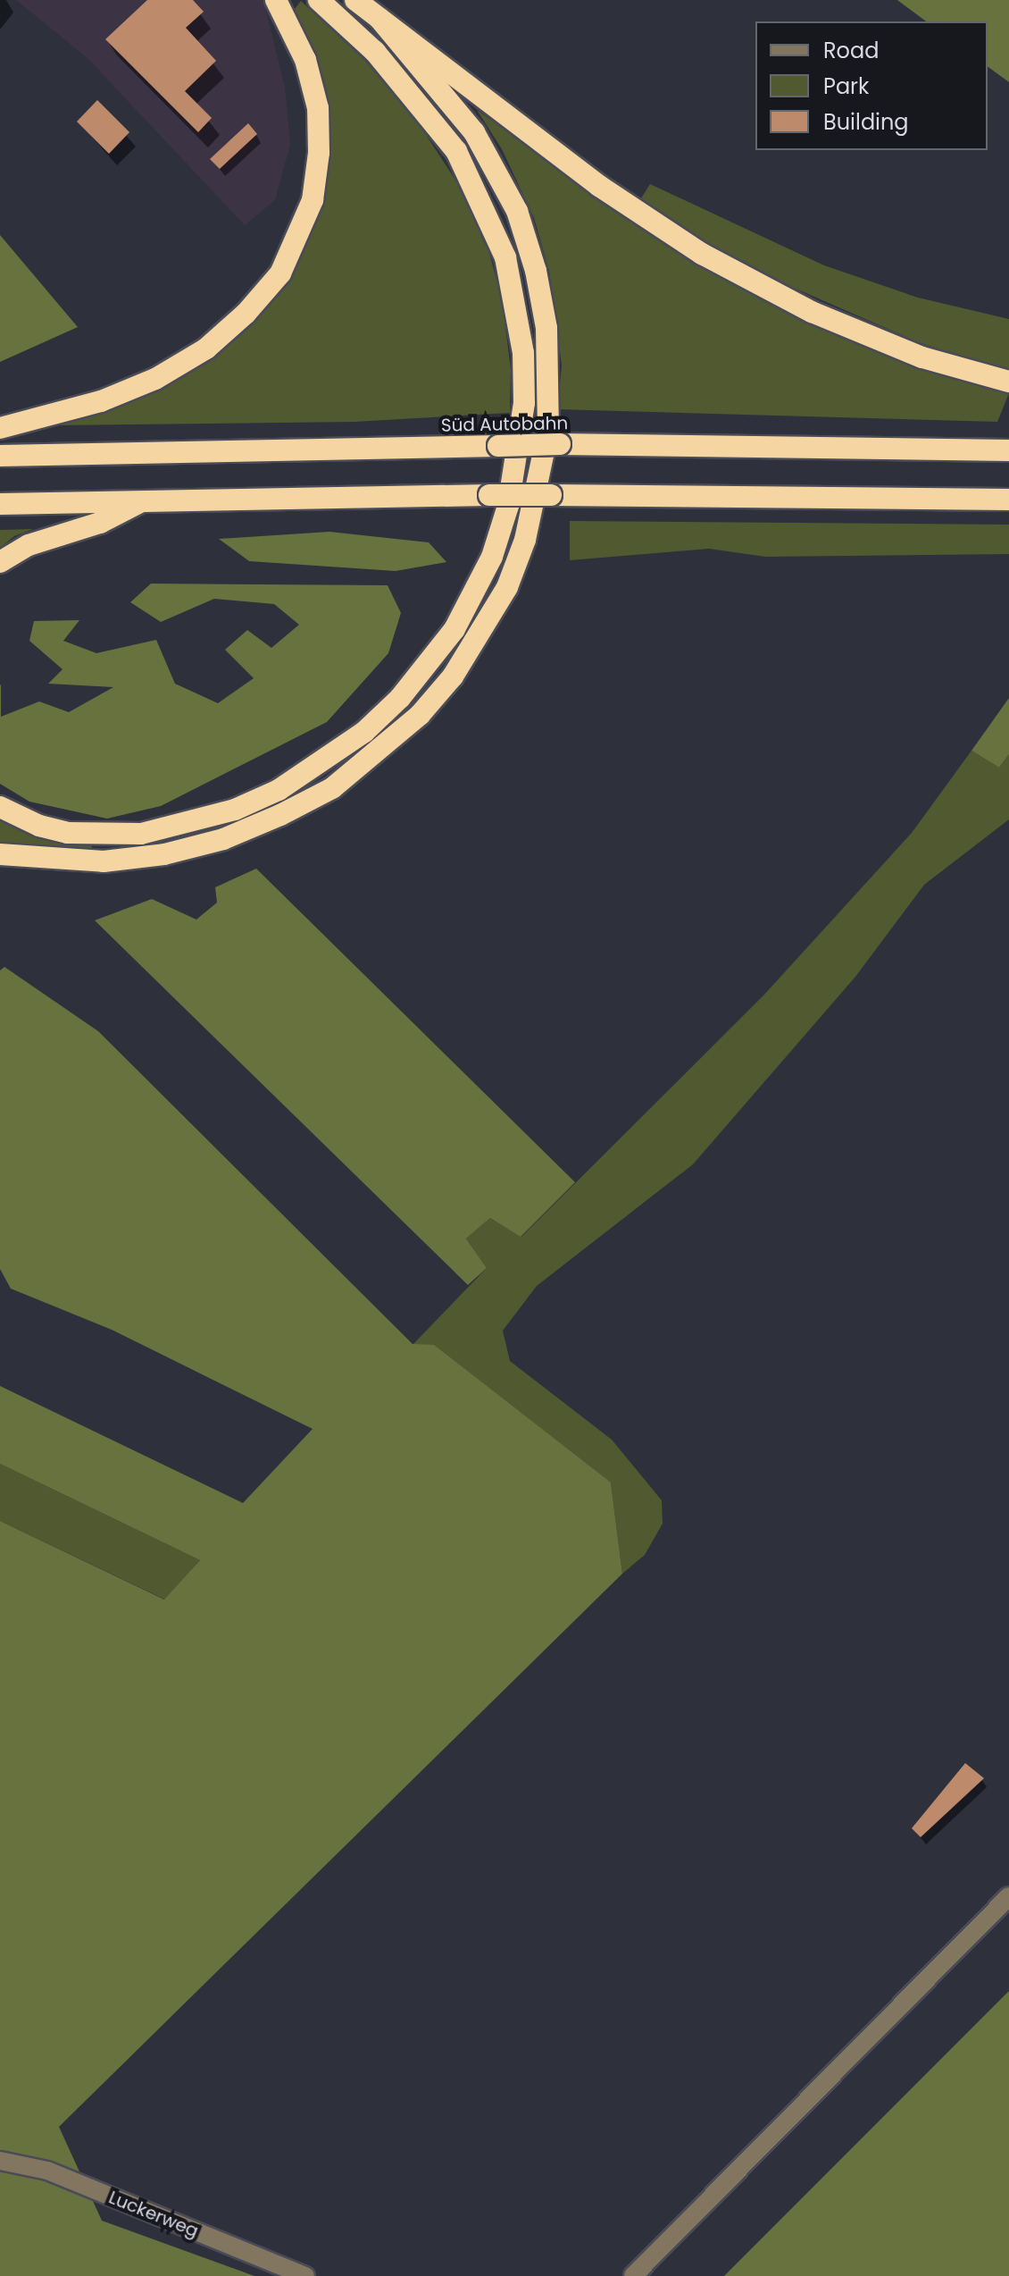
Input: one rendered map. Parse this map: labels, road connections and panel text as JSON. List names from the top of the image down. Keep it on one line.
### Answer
{"streets":{"highway":["Süd Autobahn"],"street":["Luckerweg"]},"legend":["Road","Park","Building"]}
